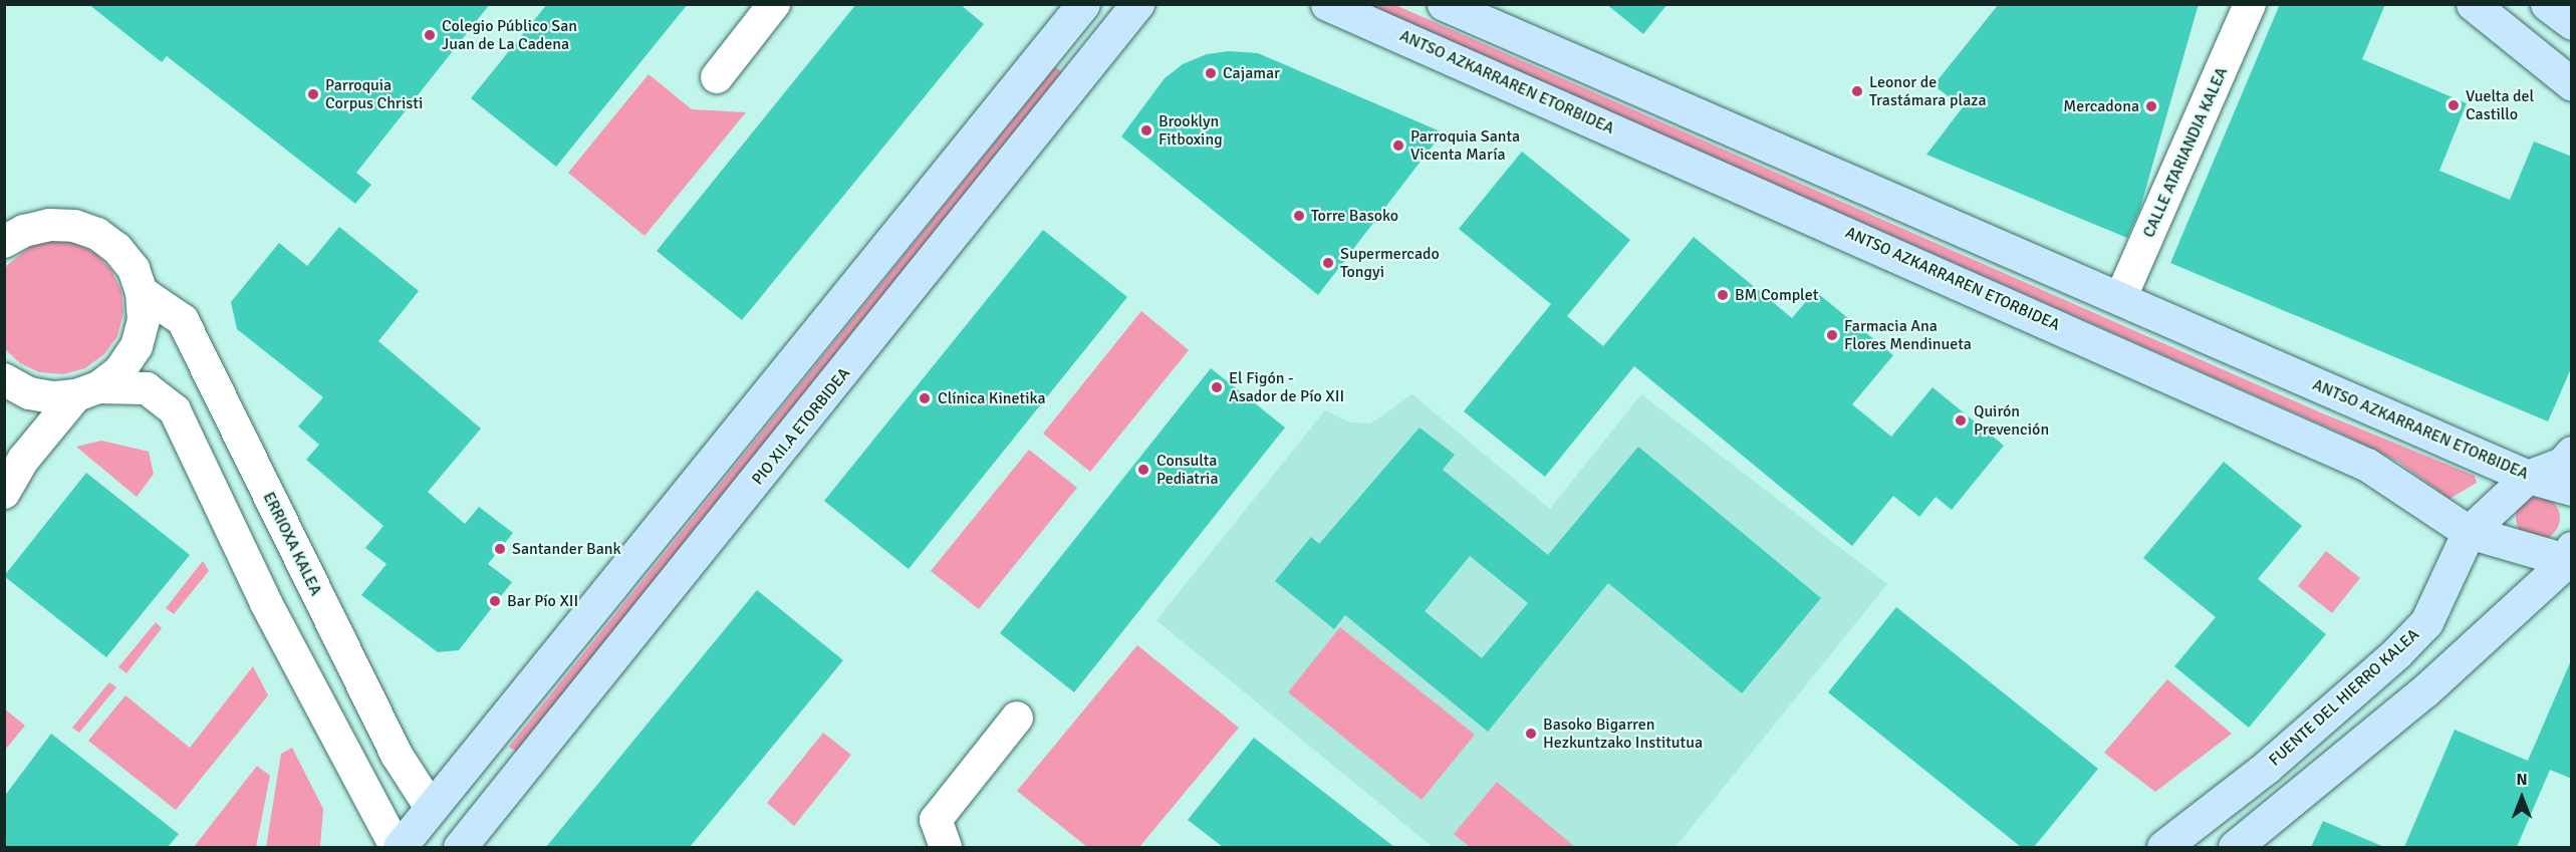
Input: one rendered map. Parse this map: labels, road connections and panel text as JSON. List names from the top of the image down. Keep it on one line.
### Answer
{"streets":{"main road":["ANTSO AZKARRAREN ETORBIDEA","PIO XII.A ETORBIDEA","FUENTE DEL HIERRO KALEA"],"street":["CALLE ATARIANDIA KALEA","ERRIOXA KALEA"]},"crossings":[["ANTSO AZKARRAREN ETORBIDEA","CALLE ATARIANDIA KALEA"],["ANTSO AZKARRAREN ETORBIDEA","FUENTE DEL HIERRO KALEA"],["PIO XII.A ETORBIDEA","ERRIOXA KALEA"]],"places":["Colegio Público San Juan de La Cadena","Cajamar","Leonor de Trastámara plaza","Parroquia Corpus Christi","Vuelta del Castillo","Mercadona","Brooklyn Fitboxing","Parroquia Santa Vicenta María","Torre Basoko","Supermercado Tongyi","BM Complet","Farmacia Ana Flores Mendinueta","El Figón - Asador de Pío XII","Clínica Kinetika","Quirón Prevención","Consulta Pediatria","Santander Bank","Bar Pío XII","Basoko Bigarren Hezkuntzako Institutua"],"north":"top"}
